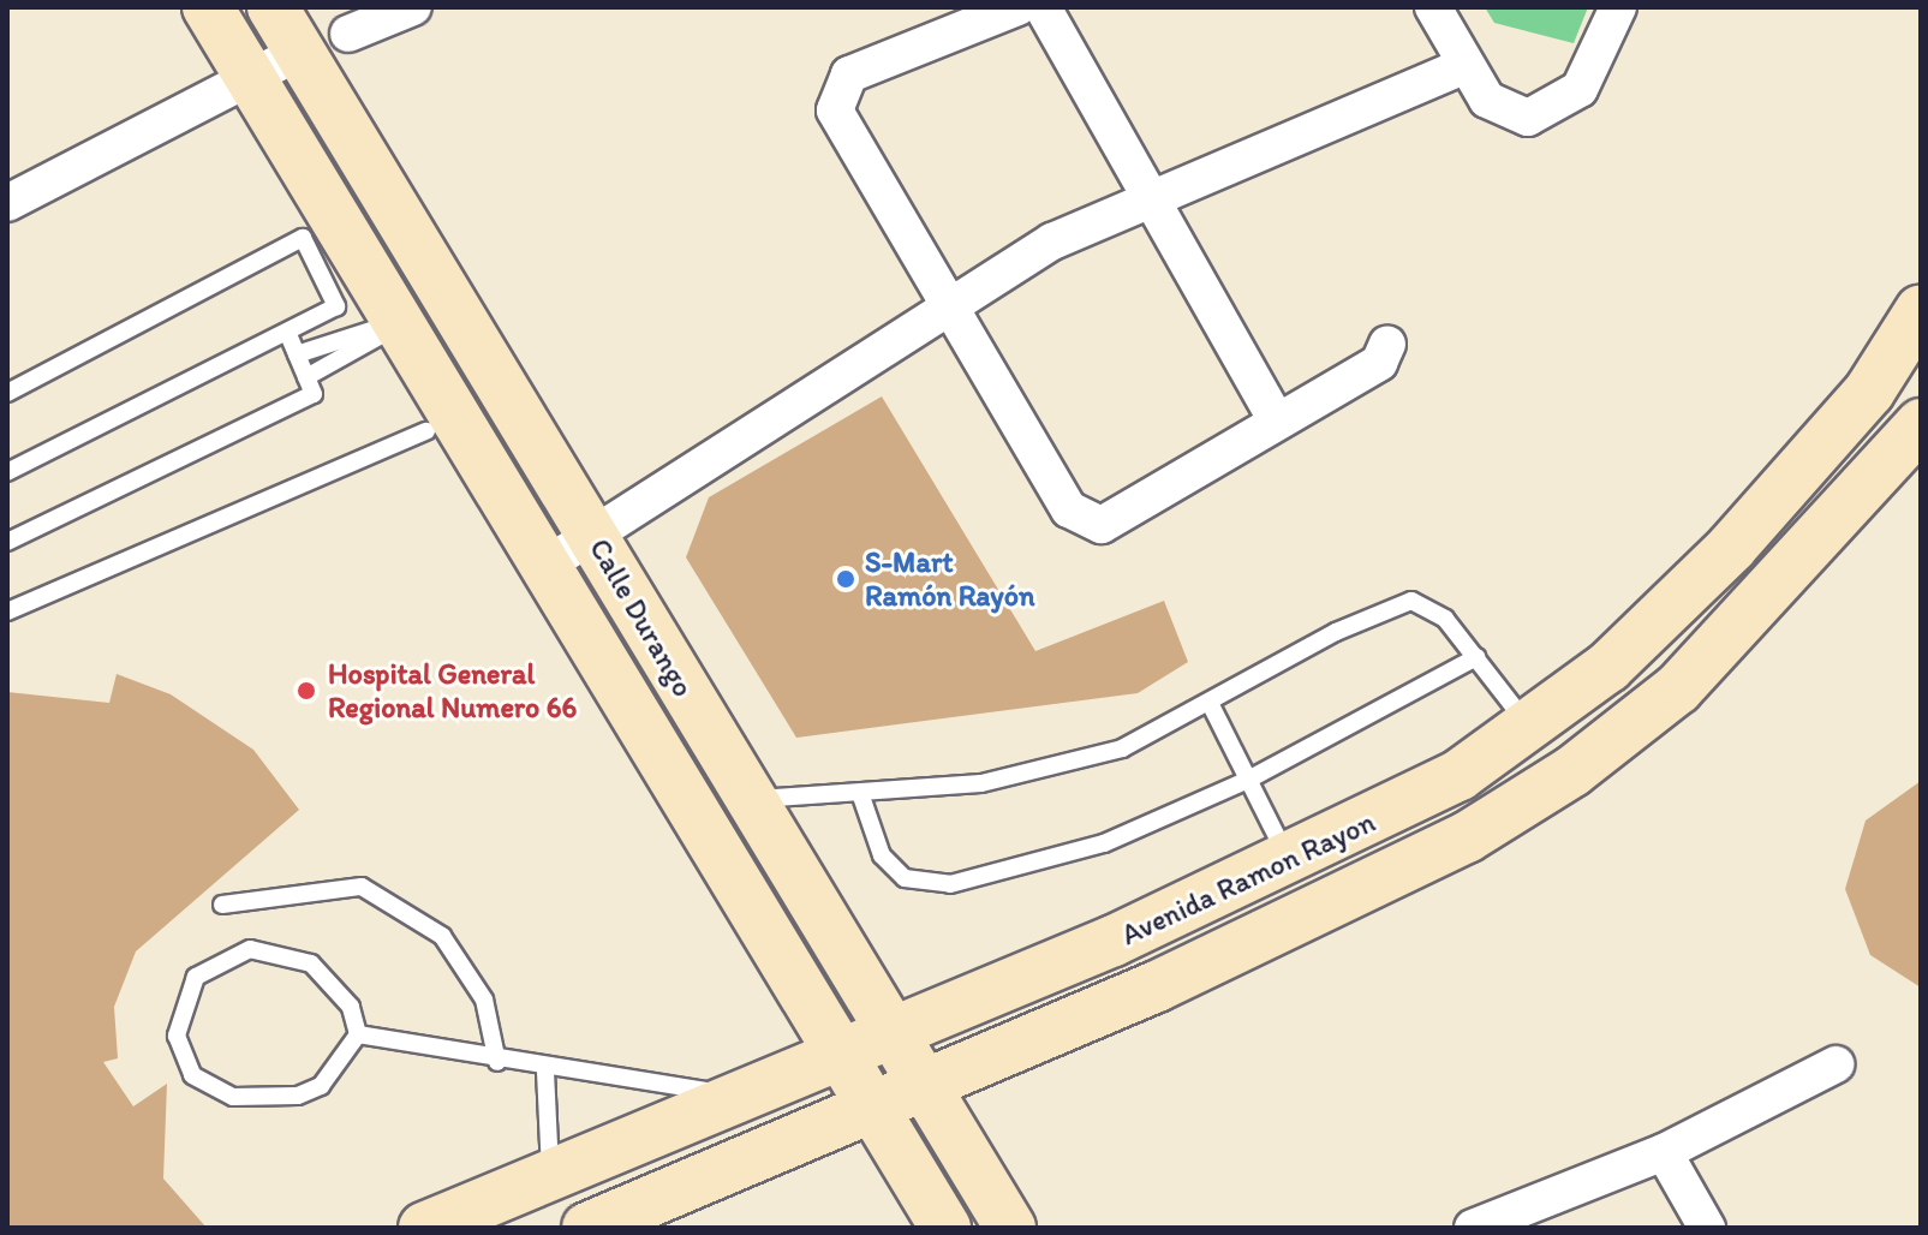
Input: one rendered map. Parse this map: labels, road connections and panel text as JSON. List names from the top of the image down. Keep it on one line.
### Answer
{"streets":{"main road":["Calle Durango","Avenida Ramon Rayon"]},"crossings":[["Calle Durango","Avenida Ramon Rayon"]],"places":["S-Mart Ramón Rayón","Hospital General Regional Numero 66"]}
